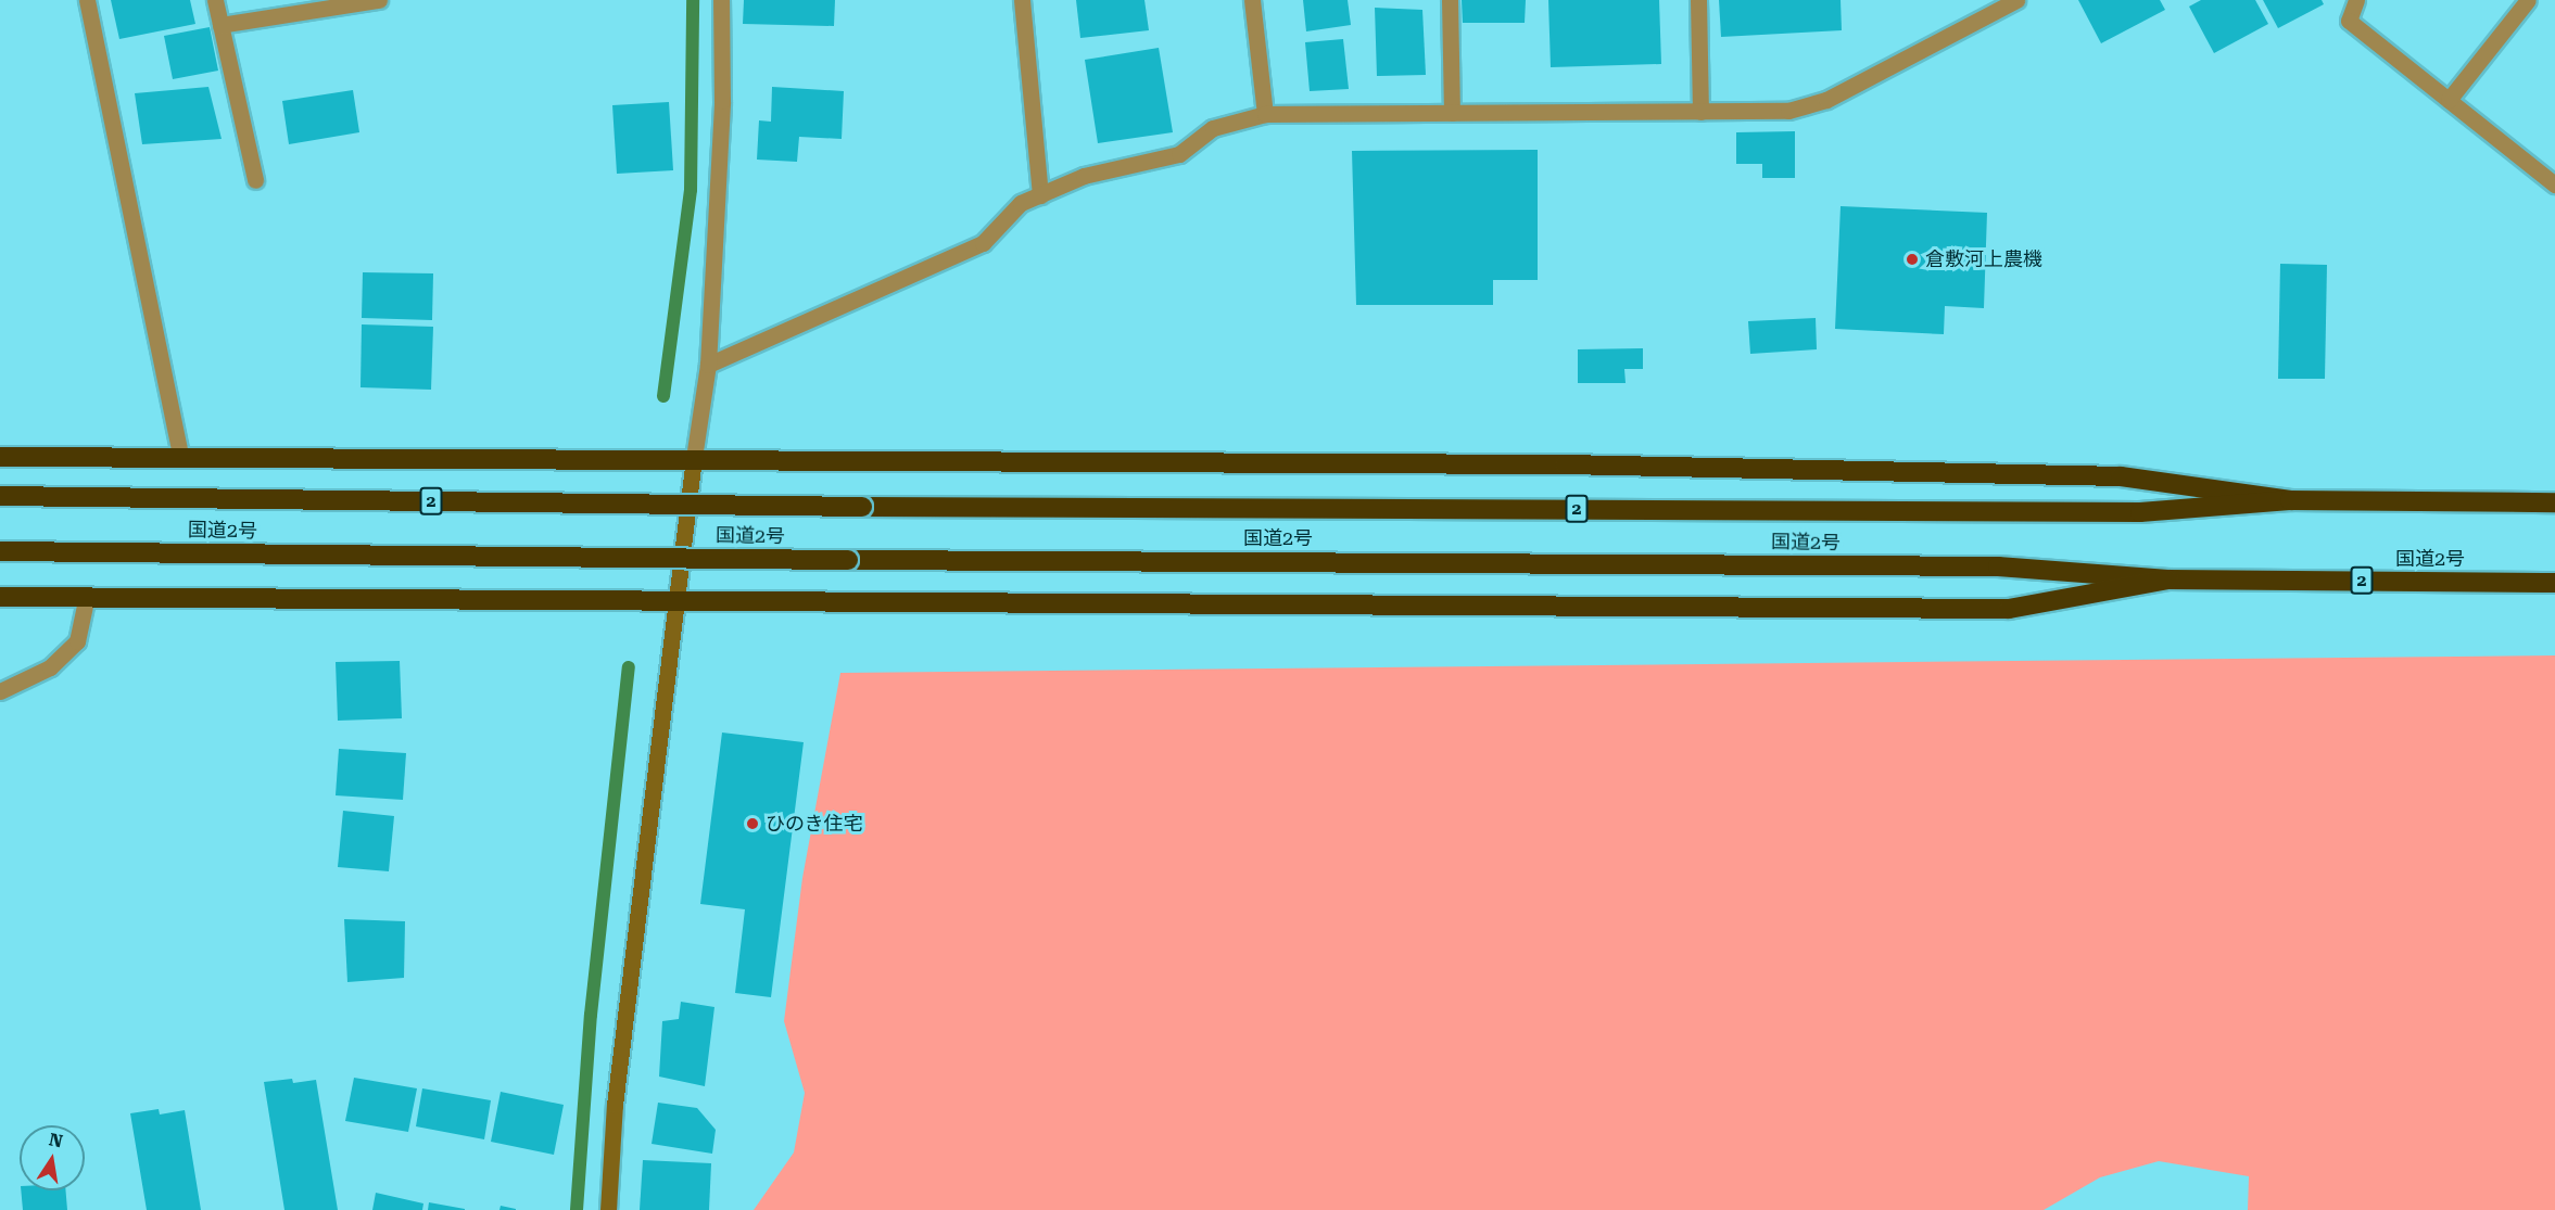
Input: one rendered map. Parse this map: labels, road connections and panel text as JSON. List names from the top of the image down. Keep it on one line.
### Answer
{"streets":{"highway":["2","国道2号"]},"places":["倉敷河上農機","ひのき住宅"],"north":"top"}
